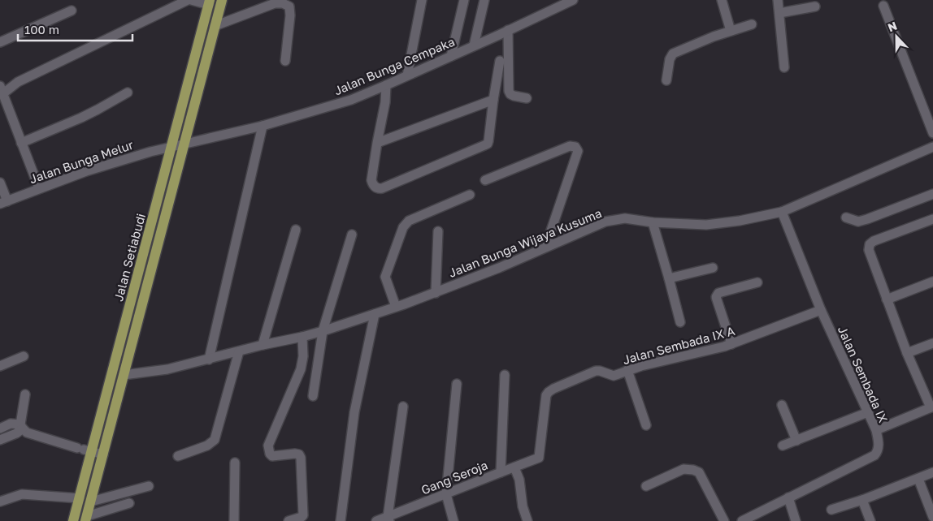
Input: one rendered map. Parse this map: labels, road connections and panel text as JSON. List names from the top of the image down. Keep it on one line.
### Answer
{"streets":{"main road":["Jalan Setiabudi"],"street":["Jalan Bunga Cempaka","Jalan Bunga Melur","Jalan Bunga Wijaya Kusuma","Jalan Sembada IX A","Jalan Sembada IX","Gang Seroja"]},"crossings":[["Jalan Bunga Cempaka","Jalan Bunga Melur"],["Jalan Bunga Cempaka","Jalan Setiabudi"],["Jalan Bunga Melur","Jalan Setiabudi"],["Jalan Bunga Wijaya Kusuma","Jalan Setiabudi"],["Jalan Bunga Wijaya Kusuma","Jalan Sembada IX"],["Jalan Sembada IX A","Jalan Sembada IX"],["Jalan Sembada IX A","Gang Seroja"]],"scale_bar":"100 m","north":"top"}
